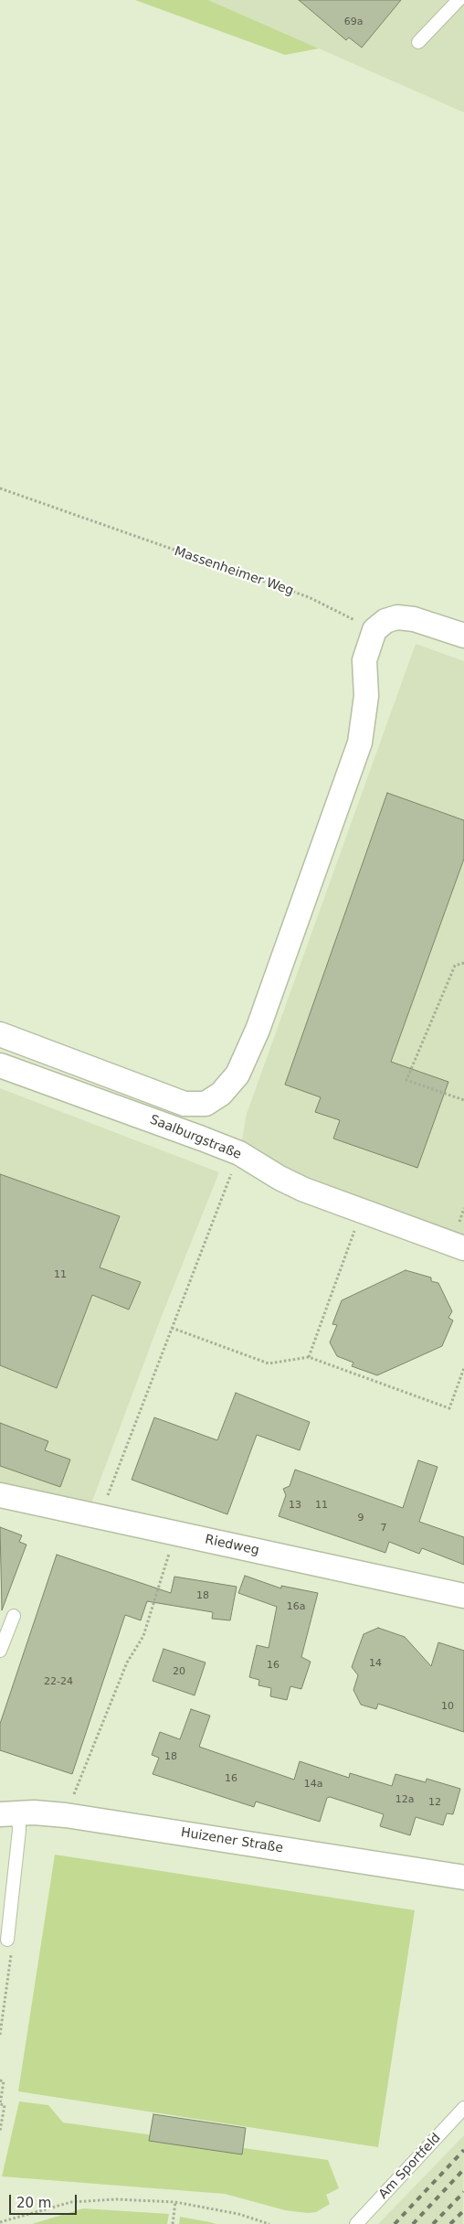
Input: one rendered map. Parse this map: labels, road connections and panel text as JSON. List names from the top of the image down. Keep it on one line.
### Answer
{"streets":{"street":["Saalburgstraße","Riedweg","Huizener Straße"],"lane":["Am Sportfeld"],"path":["Massenheimer Weg"]},"house_numbers":["69a","11","13","11","9","7","18","16a","14","16","20","22-24","10","18","16","14a","12a","12"],"scale_bar":"20 m"}
